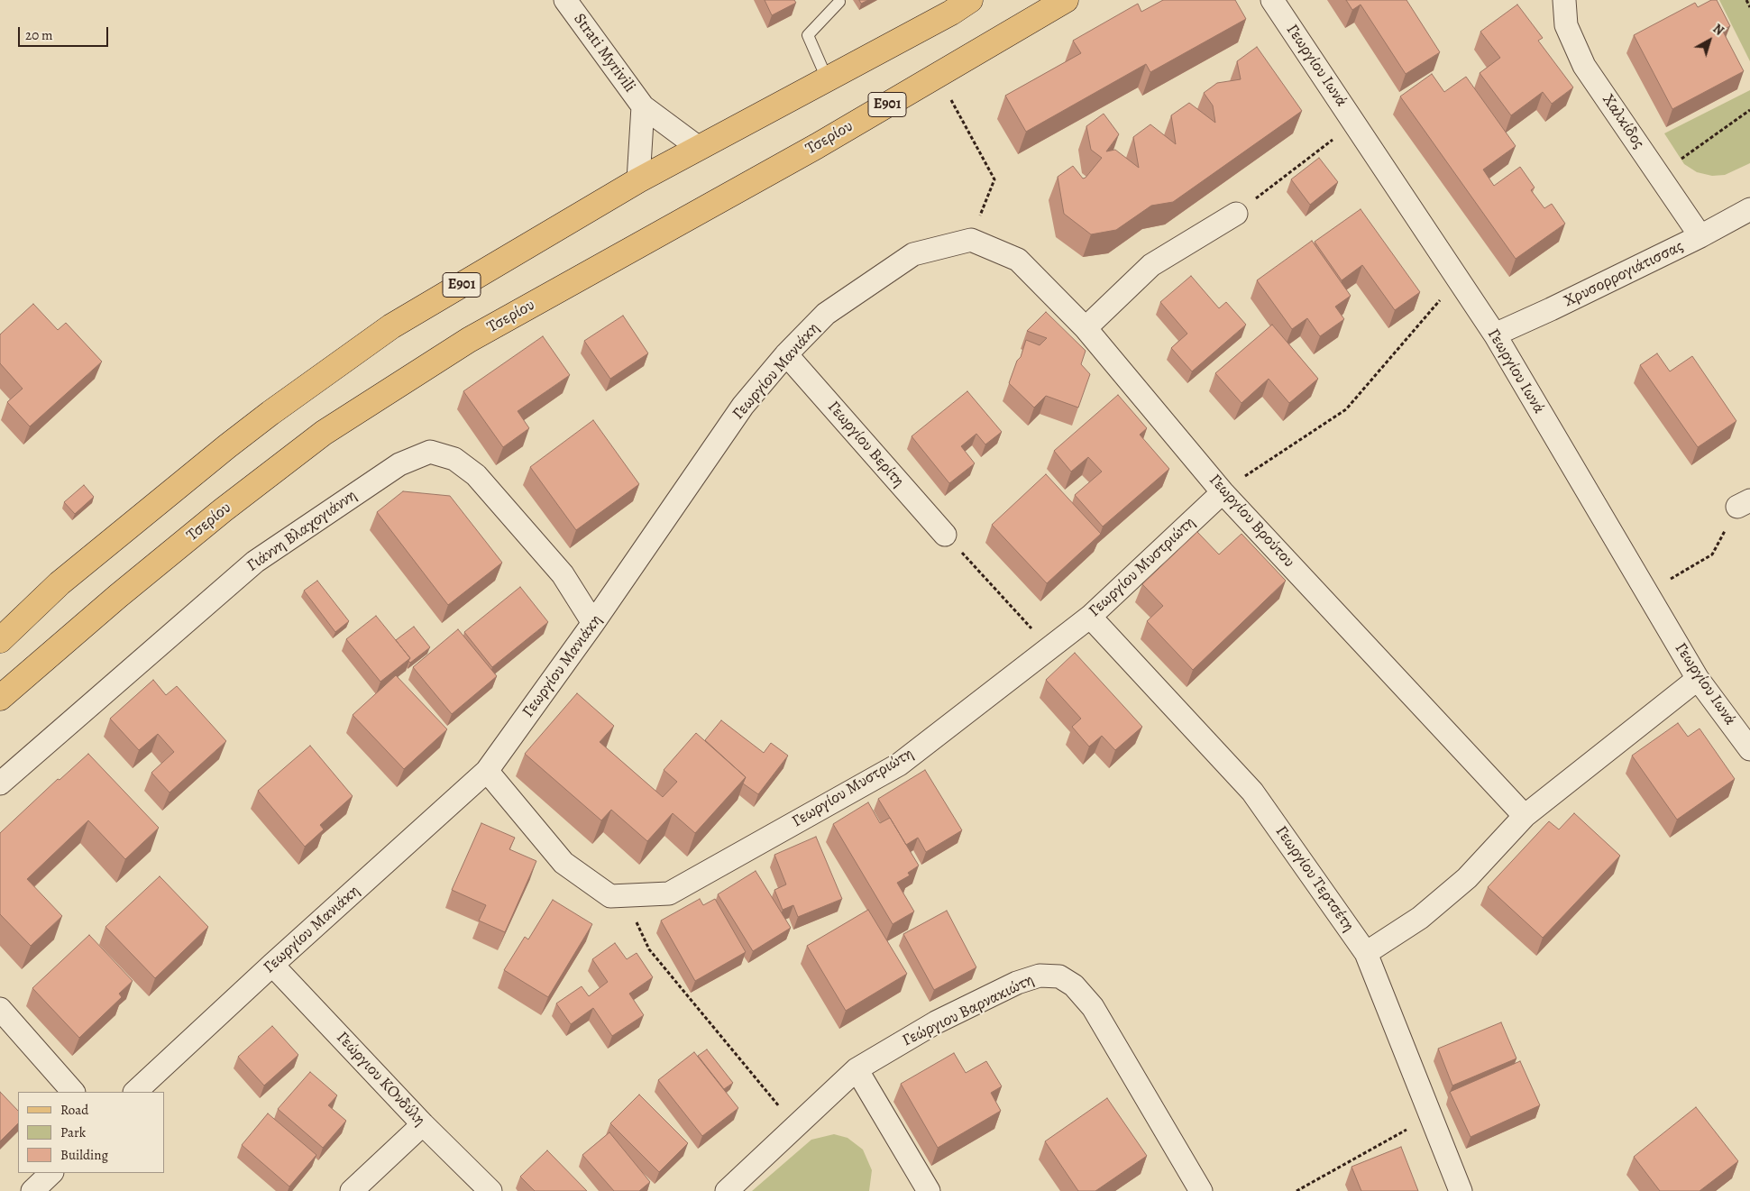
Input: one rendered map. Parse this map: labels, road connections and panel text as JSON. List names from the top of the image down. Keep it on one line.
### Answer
{"streets":{"main road":["E901","Τσερίου"],"street":["Strati Myrivili","Γεωργίου Ιωνά","Χαλκίδος","Χρυσορρογιάτισσας","Γεωργίου Μανιάκη","Γεωργίου Βερίτη","Γεωργίου Βρούτου","Γιάννη Βλαχογιάννη","Γεωργίου Μυστριώτη","Γεωργίου Τερτσέτη","Γεώργιου Βαρνακιώτη","Γεώργιου ΚΟνδύλη"]},"crossings":[["Strati Myrivili","E901"],["Γεωργίου Ιωνά","Χρυσορρογιάτισσας"],["Χαλκίδος","Χρυσορρογιάτισσας"],["Γεωργίου Μανιάκη","Γεωργίου Βερίτη"],["Γεωργίου Μανιάκη","Γεωργίου Βρούτου"],["Γεωργίου Μανιάκη","Γιάννη Βλαχογιάννη"],["Γεωργίου Μανιάκη","Γεωργίου Μυστριώτη"],["Γεωργίου Μανιάκη","Γεώργιου ΚΟνδύλη"],["Γεωργίου Βρούτου","Γεωργίου Μυστριώτη"],["Γεωργίου Μυστριώτη","Γεωργίου Τερτσέτη"]],"legend":["Road","Park","Building"],"scale_bar":"20 m","north":"top right"}
